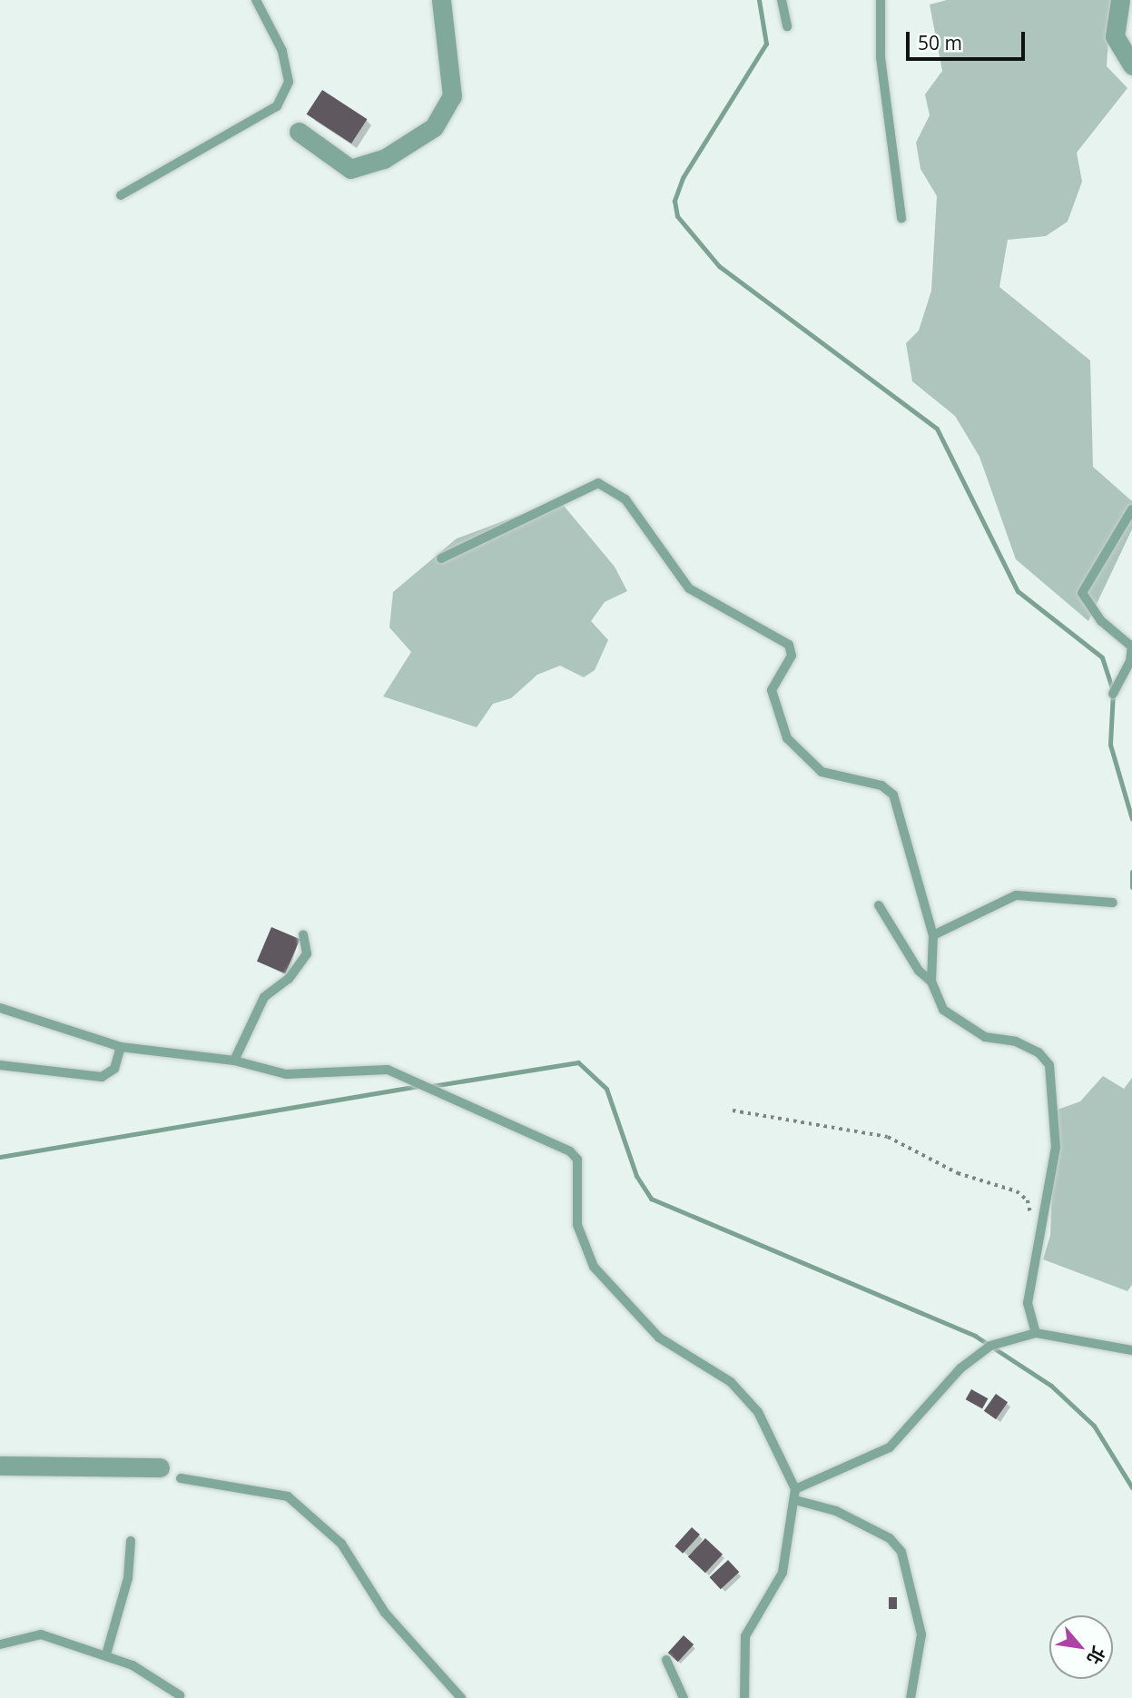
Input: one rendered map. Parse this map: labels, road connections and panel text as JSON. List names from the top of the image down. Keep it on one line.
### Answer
{"scale_bar":"50 m","north":"bottom right"}
